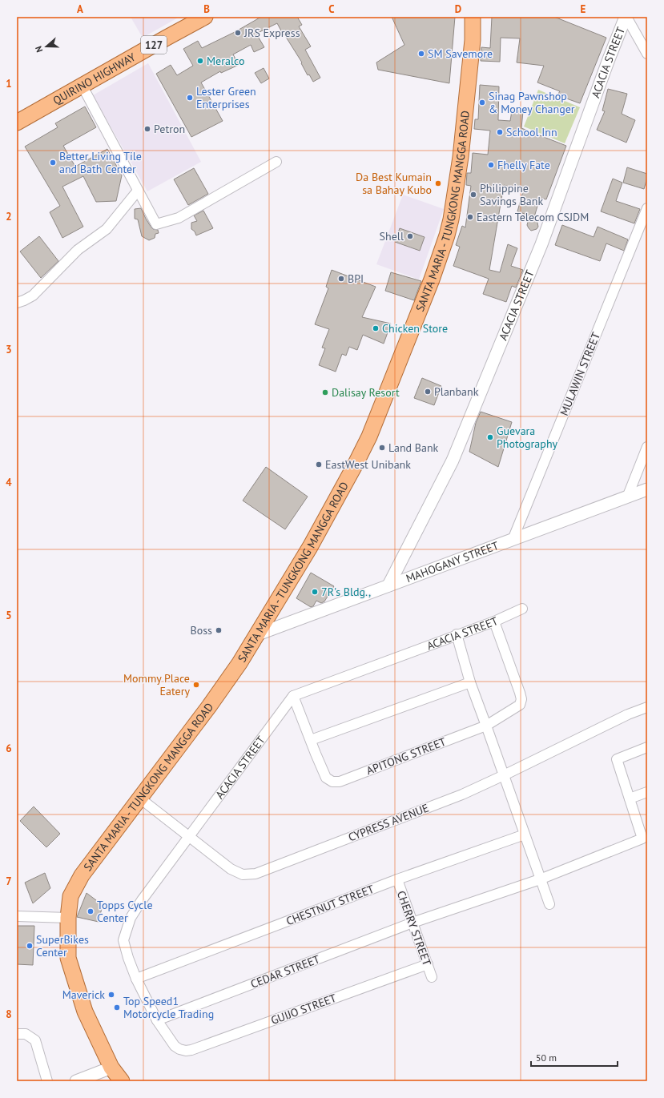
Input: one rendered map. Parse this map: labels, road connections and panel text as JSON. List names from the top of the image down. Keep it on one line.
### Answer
{"streets":{"main road":["127","QUIRINO HIGHWAY","SANTA MARIA - TUNGKONG MANGGA ROAD"],"street":["ACACIA STREET","MULAWIN STREET","MAHOGANY STREET","APITONG STREET","CYPRESS AVENUE","CHESTNUT STREET","CHERRY STREET","CEDAR STREET","GUIJO STREET"]},"crossings":[["ACACIA STREET","MAHOGANY STREET"],["ACACIA STREET","APITONG STREET"],["ACACIA STREET","CYPRESS AVENUE"],["ACACIA STREET","CHESTNUT STREET"],["ACACIA STREET","CEDAR STREET"],["ACACIA STREET","GUIJO STREET"],["SANTA MARIA - TUNGKONG MANGGA ROAD","MAHOGANY STREET"],["SANTA MARIA - TUNGKONG MANGGA ROAD","CYPRESS AVENUE"],["MULAWIN STREET","MAHOGANY STREET"],["CHESTNUT STREET","CHERRY STREET"],["CHERRY STREET","CEDAR STREET"],["CHERRY STREET","GUIJO STREET"]],"places":["JRS Express","SM Savemore","Meralco","Lester Green Enterprises","Sinag Pawnshop & Money Changer","Petron","School Inn","Better Living Tile and Bath Center","Fhelly Fate","Da Best Kumain sa Bahay Kubo","Philippine Savings Bank","Eastern Telecom CSJDM","Shell","BPI","Chicken Store","Planbank","Dalisay Resort","Guevara Photography","Land Bank","EastWest Unibank","7R's Bldg.,","Boss","Mommy Place Eatery","Topps Cycle Center","SuperBikes Center","Maverick","Top Speed1 Motorcycle Trading"],"scale_bar":"50 m","north":"left","grid":{"columns":["A","B","C","D","E"],"rows":["1","2","3","4","5","6","7","8"]}}
